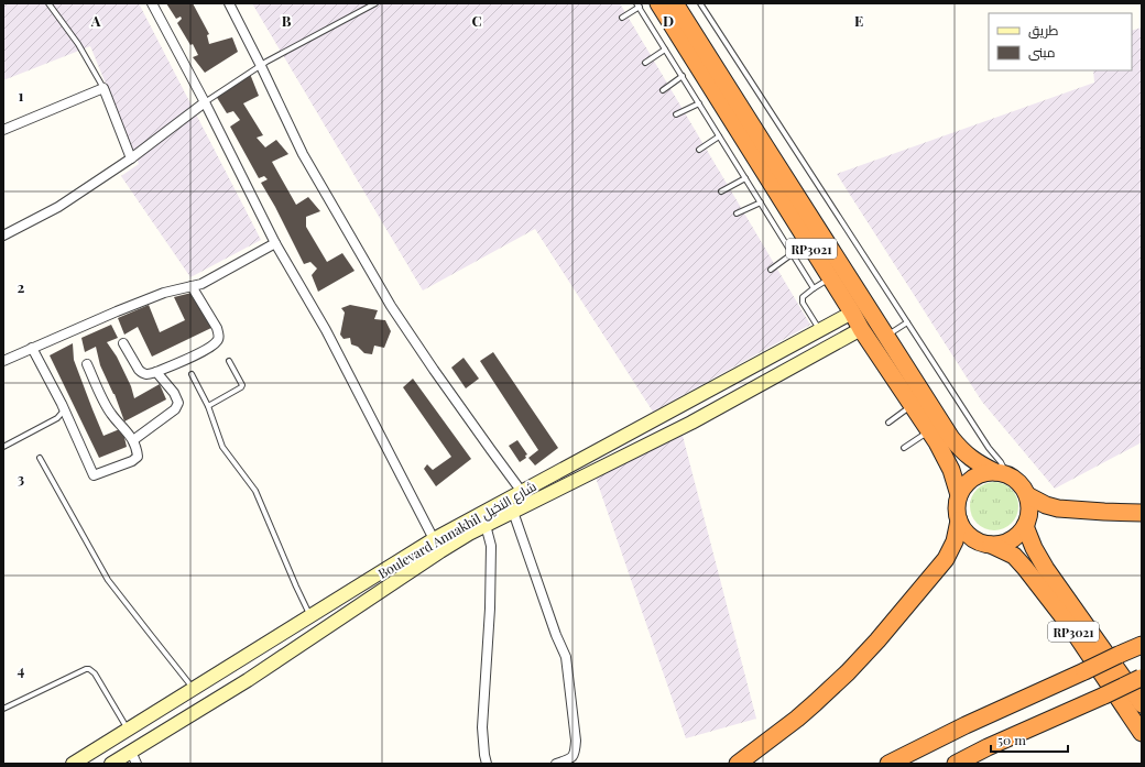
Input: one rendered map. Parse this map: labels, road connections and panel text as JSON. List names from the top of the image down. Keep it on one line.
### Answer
{"streets":{"highway":["RP3021"],"street":["Boulevard Annakhil شارع النخيل"]},"crossings":[["RP3021","Boulevard Annakhil شارع النخيل"]],"legend":["طريق","مبنى"],"scale_bar":"50 m","grid":{"columns":["A","B","C","D","E"],"rows":["1","2","3","4"]}}
